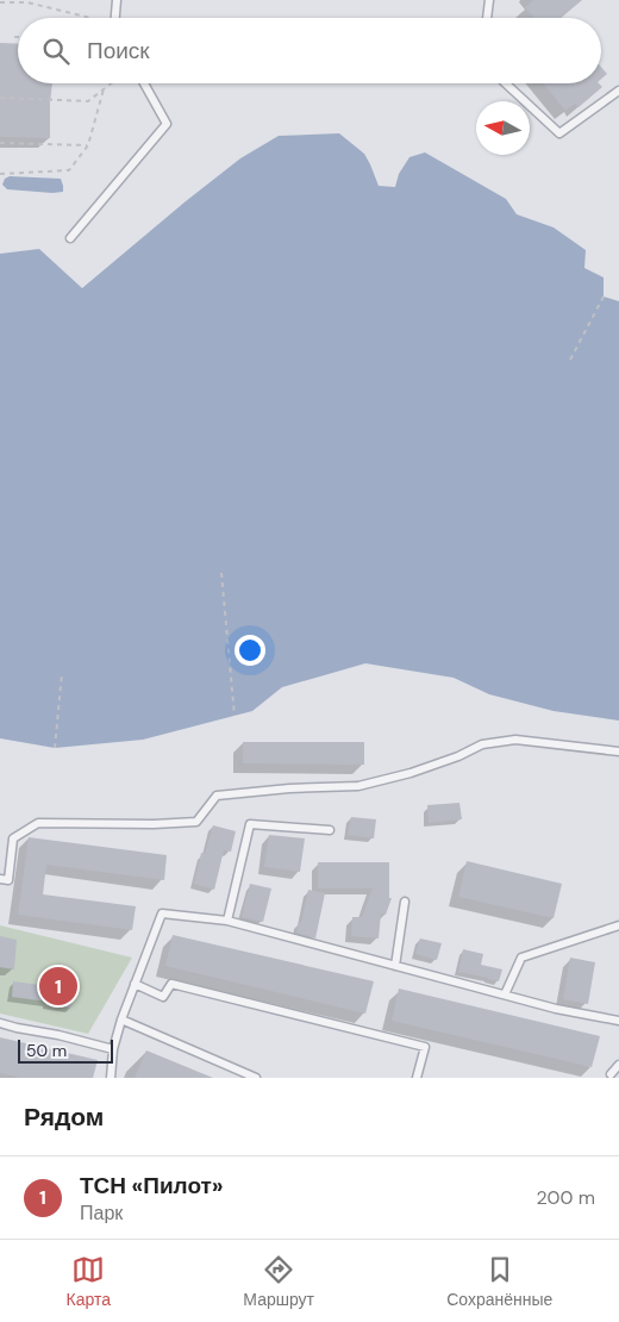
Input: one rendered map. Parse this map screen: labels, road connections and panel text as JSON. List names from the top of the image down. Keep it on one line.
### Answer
{"scale_bar":"50 m","north":"left","page":{"search":"Поиск","pins":"1","scale":"50 m","heading":"Рядом","list":[{"mark":"1","name":"ТСН «Пилот»","note":"Парк","value":"200 m"}],"nav":["Карта","Маршрут","Сохранённые"]}}
